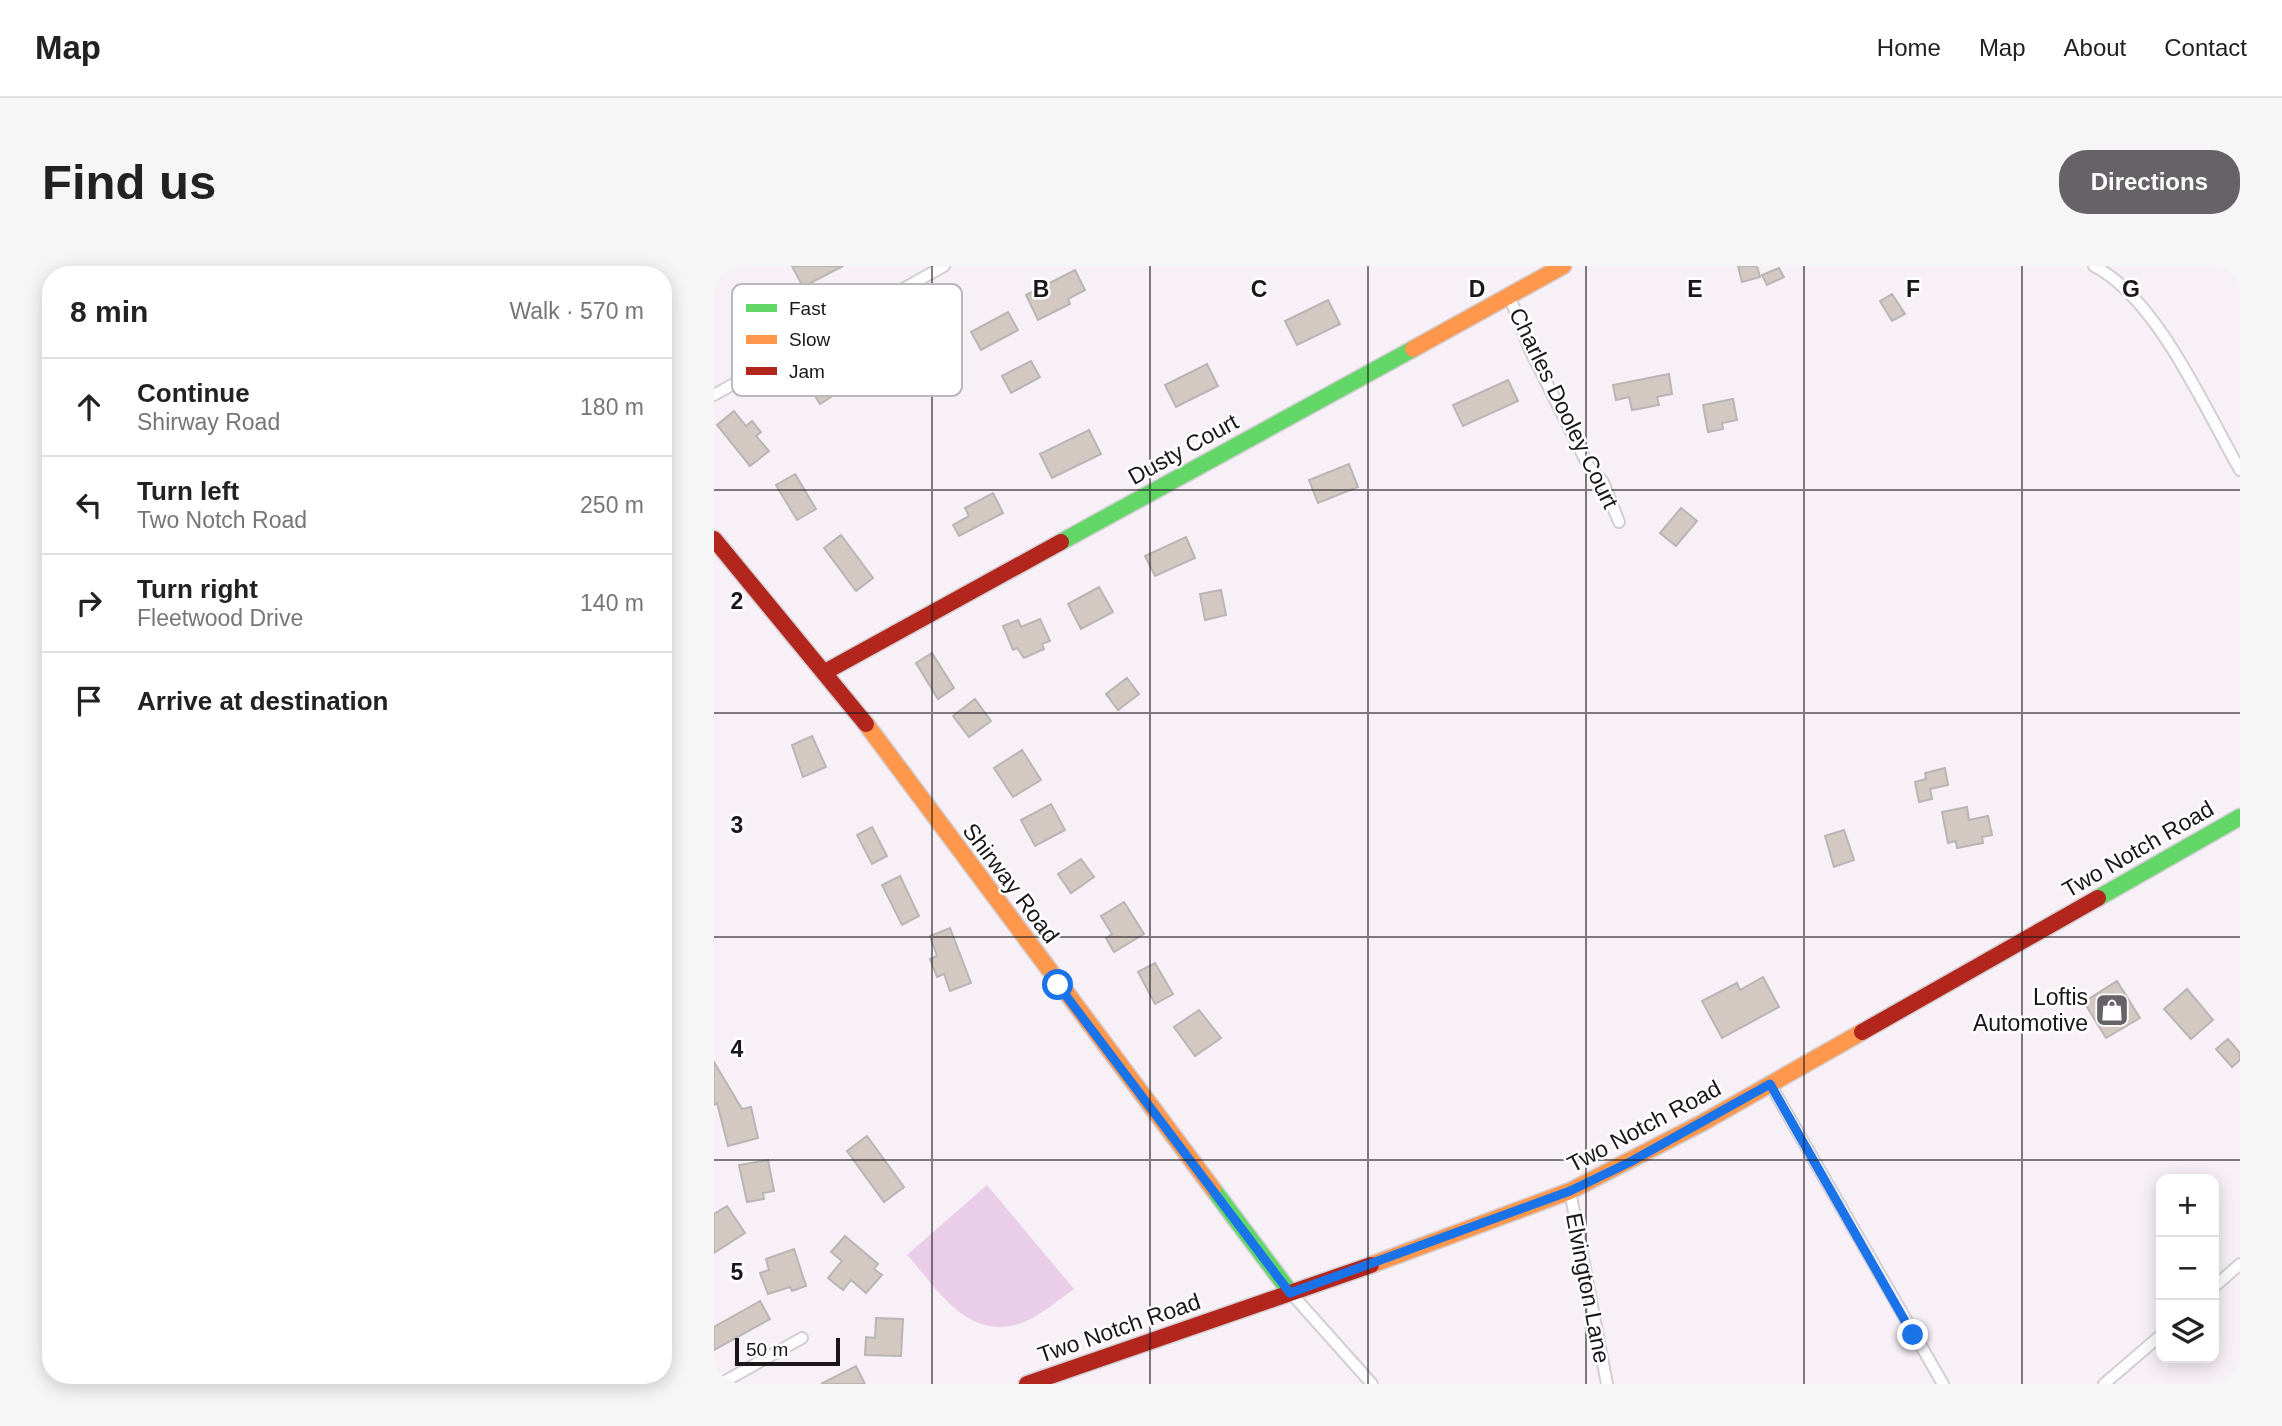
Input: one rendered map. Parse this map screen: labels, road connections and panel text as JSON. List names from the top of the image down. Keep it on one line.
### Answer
{"streets":{"street":["Charles Dooley Court","Dusty Court","Two Notch Road","Shirway Road","Elvington Lane"]},"crossings":[["Charles Dooley Court","Dusty Court"],["Dusty Court","Shirway Road"],["Two Notch Road","Shirway Road"],["Two Notch Road","Elvington Lane"]],"places":{"shop":["Loftis Automotive"]},"legend":["Fast","Slow","Jam"],"scale_bar":"50 m","page":{"header":"Map","nav":["Home","Map","About","Contact"],"buttons":"Directions","title":"Find us","heading":["8 min","Walk · 570 m"],"list":[["Continue","Shirway Road","180 m"],["Turn left","Two Notch Road","250 m"],["Turn right","Fleetwood Drive","140 m"],"Arrive at destination"],"map_buttons":["+","−"],"scale":"50 m"},"grid":{"columns":["B","C","D","E","F","G"],"rows":["2","3","4","5"]}}
